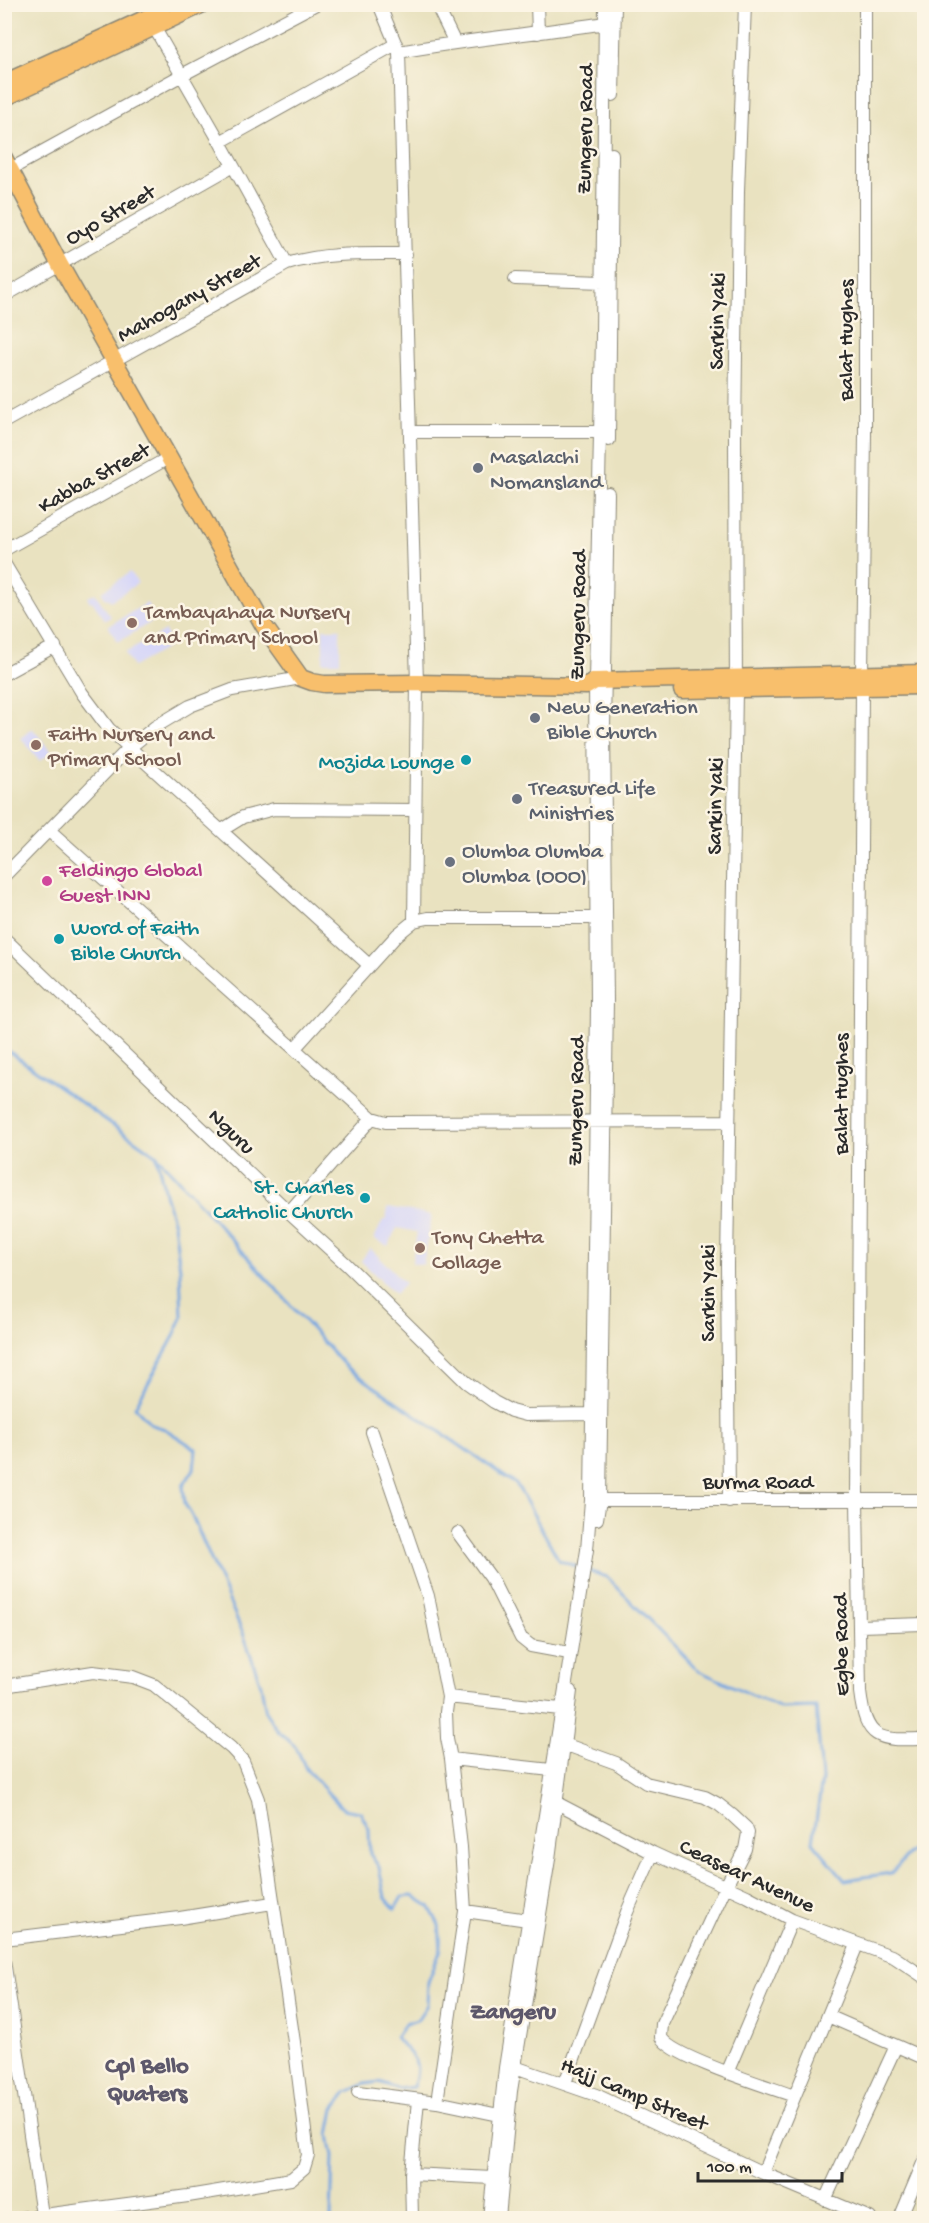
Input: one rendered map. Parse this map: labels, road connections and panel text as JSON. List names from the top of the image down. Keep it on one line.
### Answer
{"streets":{"street":["Zungeru Road","Oyo Street","Mahogany Street","Sarkin Yaki","Balat Hughes","Kabba Street","Nguru","Burma Road","Egbe Road","Ceasear Avenue","Hajj Camp Street"]},"crossings":[["Zungeru Road","Nguru"],["Zungeru Road","Burma Road"],["Sarkin Yaki","Burma Road"],["Balat Hughes","Burma Road"],["Balat Hughes","Egbe Road"],["Burma Road","Egbe Road"]],"districts":["Zangeru","Cpl Bello Quaters"],"places":["Masalachi Nomansland","Tambayahaya Nursery and Primary School","New Generation Bible Church","Faith Nursery and Primary School","Mozida Lounge","Treasured Life Ministries","Olumba Olumba Olumba (OOO)","Feldingo Global Guest INN","Word of Faith Bible Church","St. Charles Catholic Church","Tony Chetta Collage"],"scale_bar":"100 m"}
